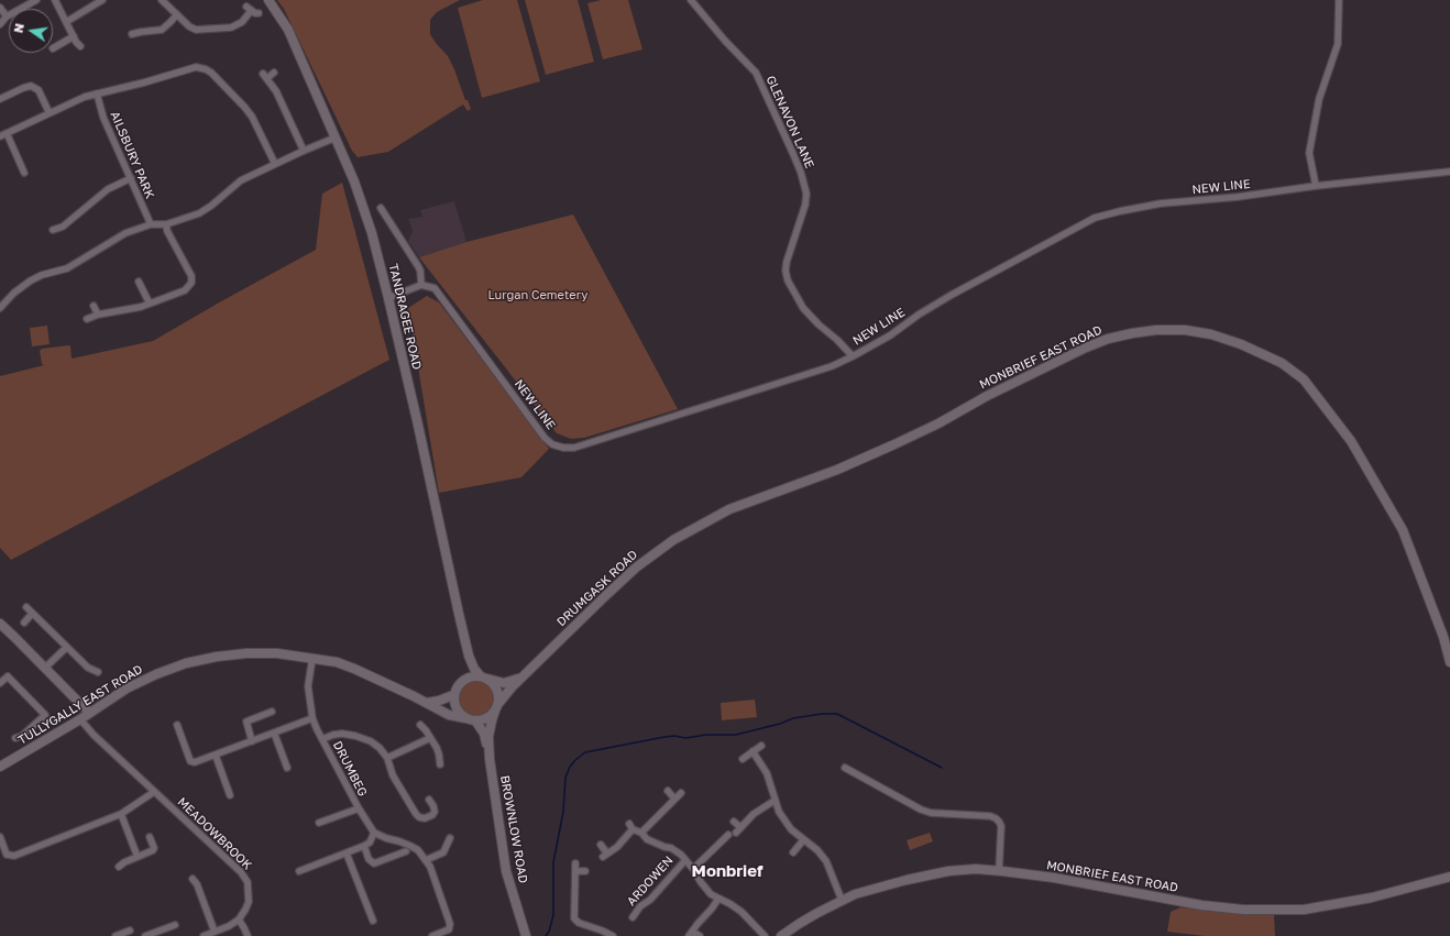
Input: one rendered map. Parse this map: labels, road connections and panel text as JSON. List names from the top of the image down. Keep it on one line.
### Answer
{"streets":{"street":["GLENAVON LANE","AILSBURY PARK","NEW LINE","TANDRAGEE ROAD","MONBRIEF EAST ROAD","DRUMGASK ROAD","TULLYGALLY EAST ROAD","DRUMBEG","BROWNLOW ROAD","MEADOWBROOK","ARDOWEN"]},"crossings":[["GLENAVON LANE","NEW LINE"],["TANDRAGEE ROAD","DRUMGASK ROAD"],["TANDRAGEE ROAD","TULLYGALLY EAST ROAD"],["TANDRAGEE ROAD","BROWNLOW ROAD"],["MONBRIEF EAST ROAD","DRUMGASK ROAD"],["DRUMGASK ROAD","TULLYGALLY EAST ROAD"],["DRUMGASK ROAD","BROWNLOW ROAD"],["TULLYGALLY EAST ROAD","DRUMBEG"],["TULLYGALLY EAST ROAD","BROWNLOW ROAD"],["TULLYGALLY EAST ROAD","MEADOWBROOK"]],"districts":["Monbrief"],"parks":["Lurgan Cemetery"],"north":"left"}
